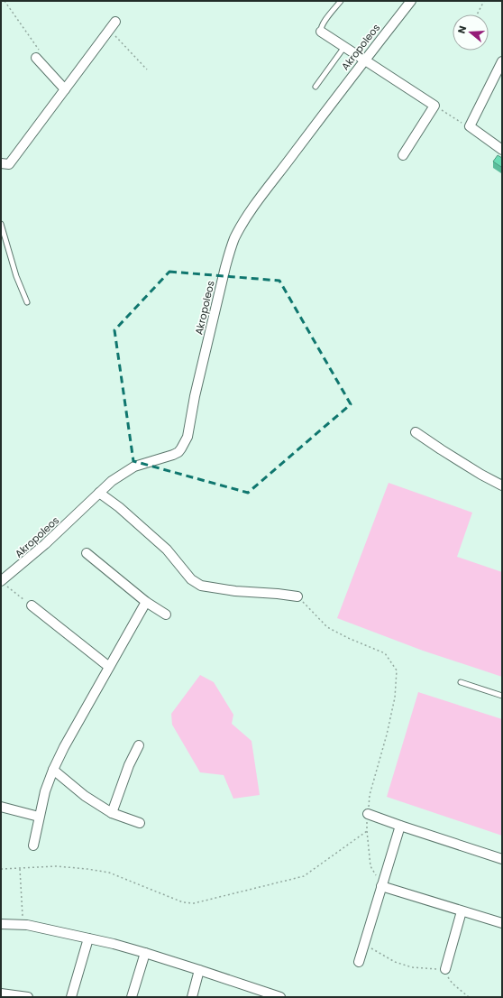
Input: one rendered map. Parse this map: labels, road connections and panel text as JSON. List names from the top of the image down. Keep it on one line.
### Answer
{"streets":{"street":["Akropoleos"]},"north":"left"}
